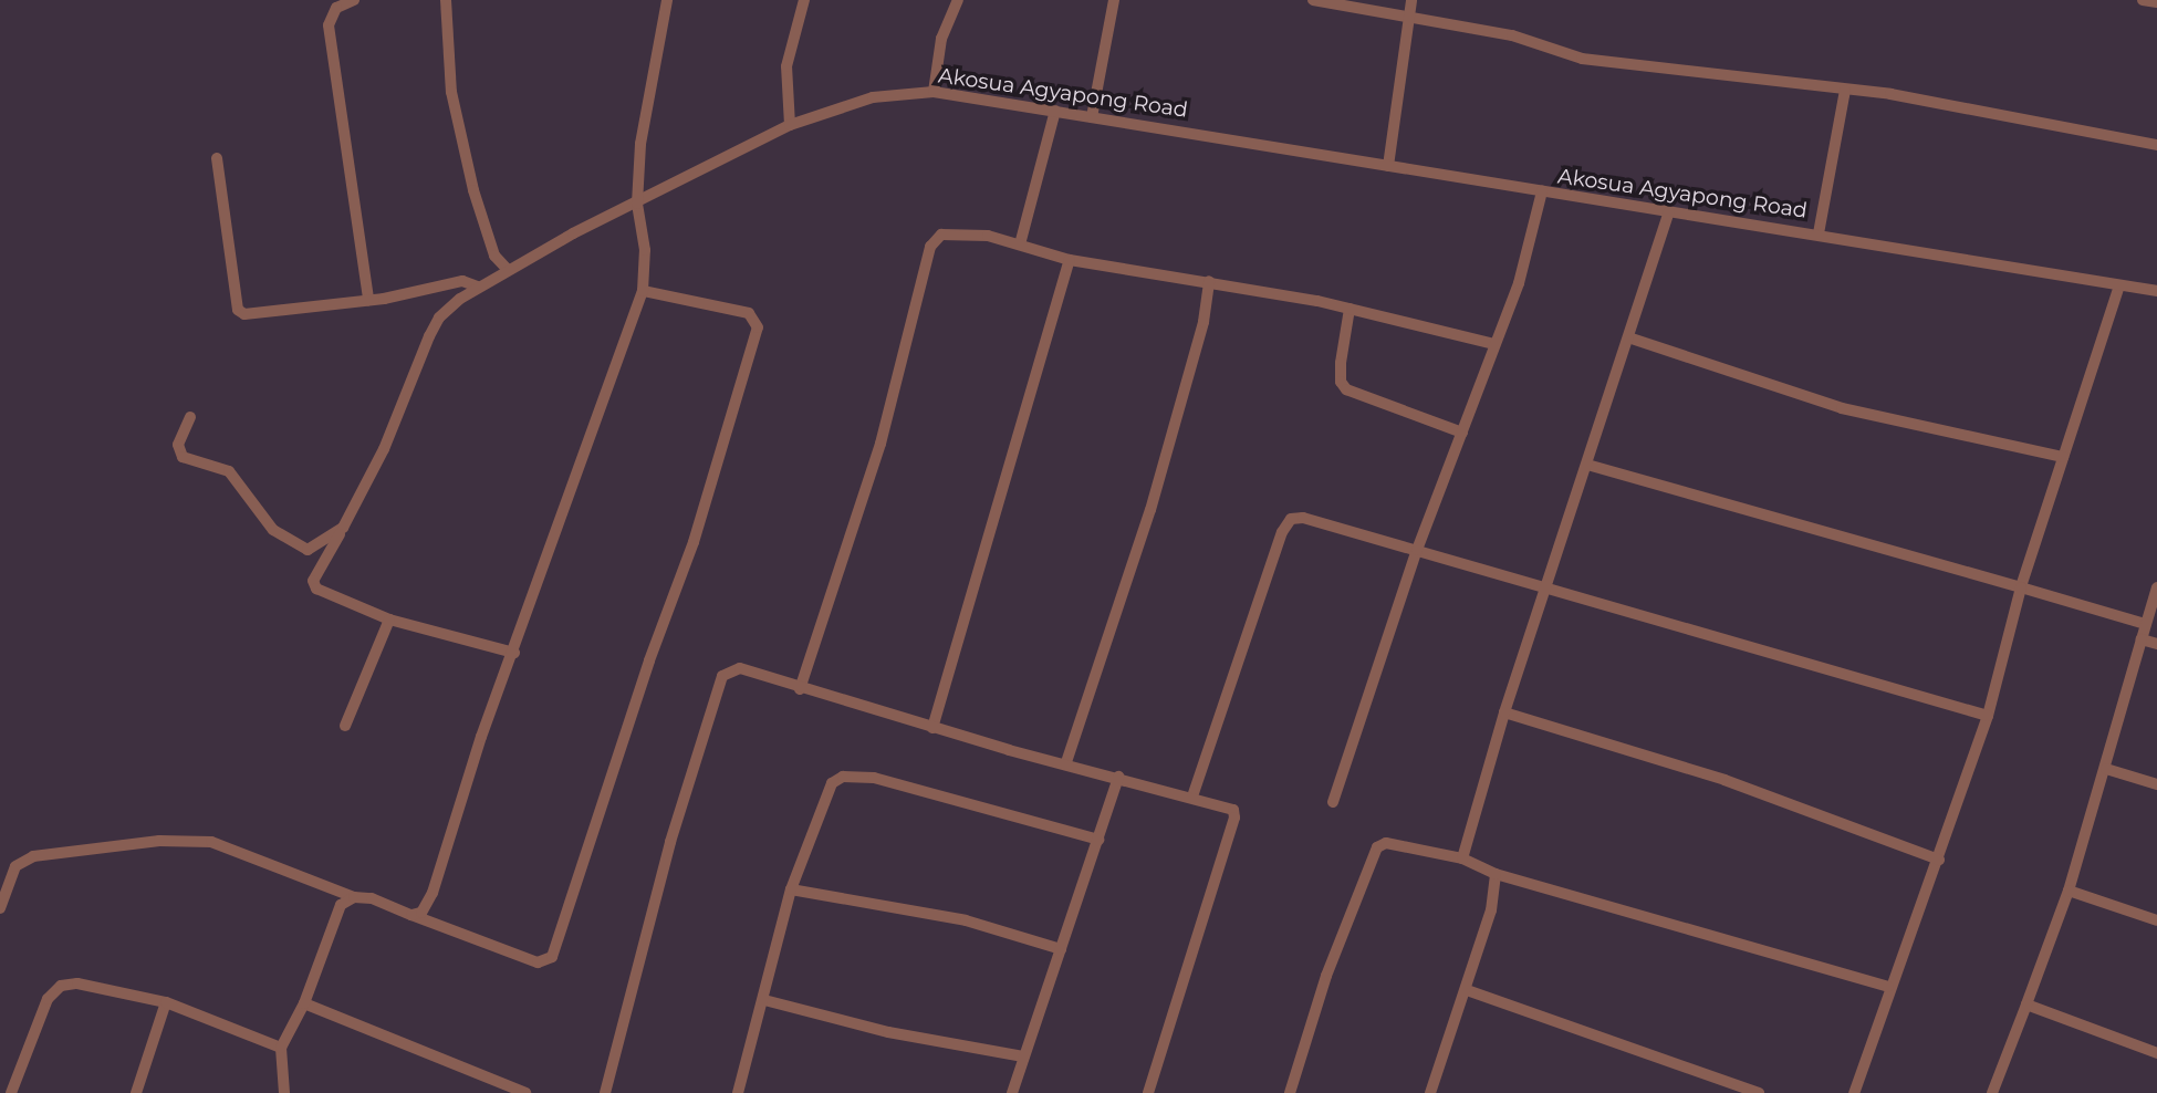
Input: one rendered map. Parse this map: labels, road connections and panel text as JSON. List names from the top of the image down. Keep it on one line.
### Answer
{"streets":{"street":["Akosua Agyapong Road"]}}
